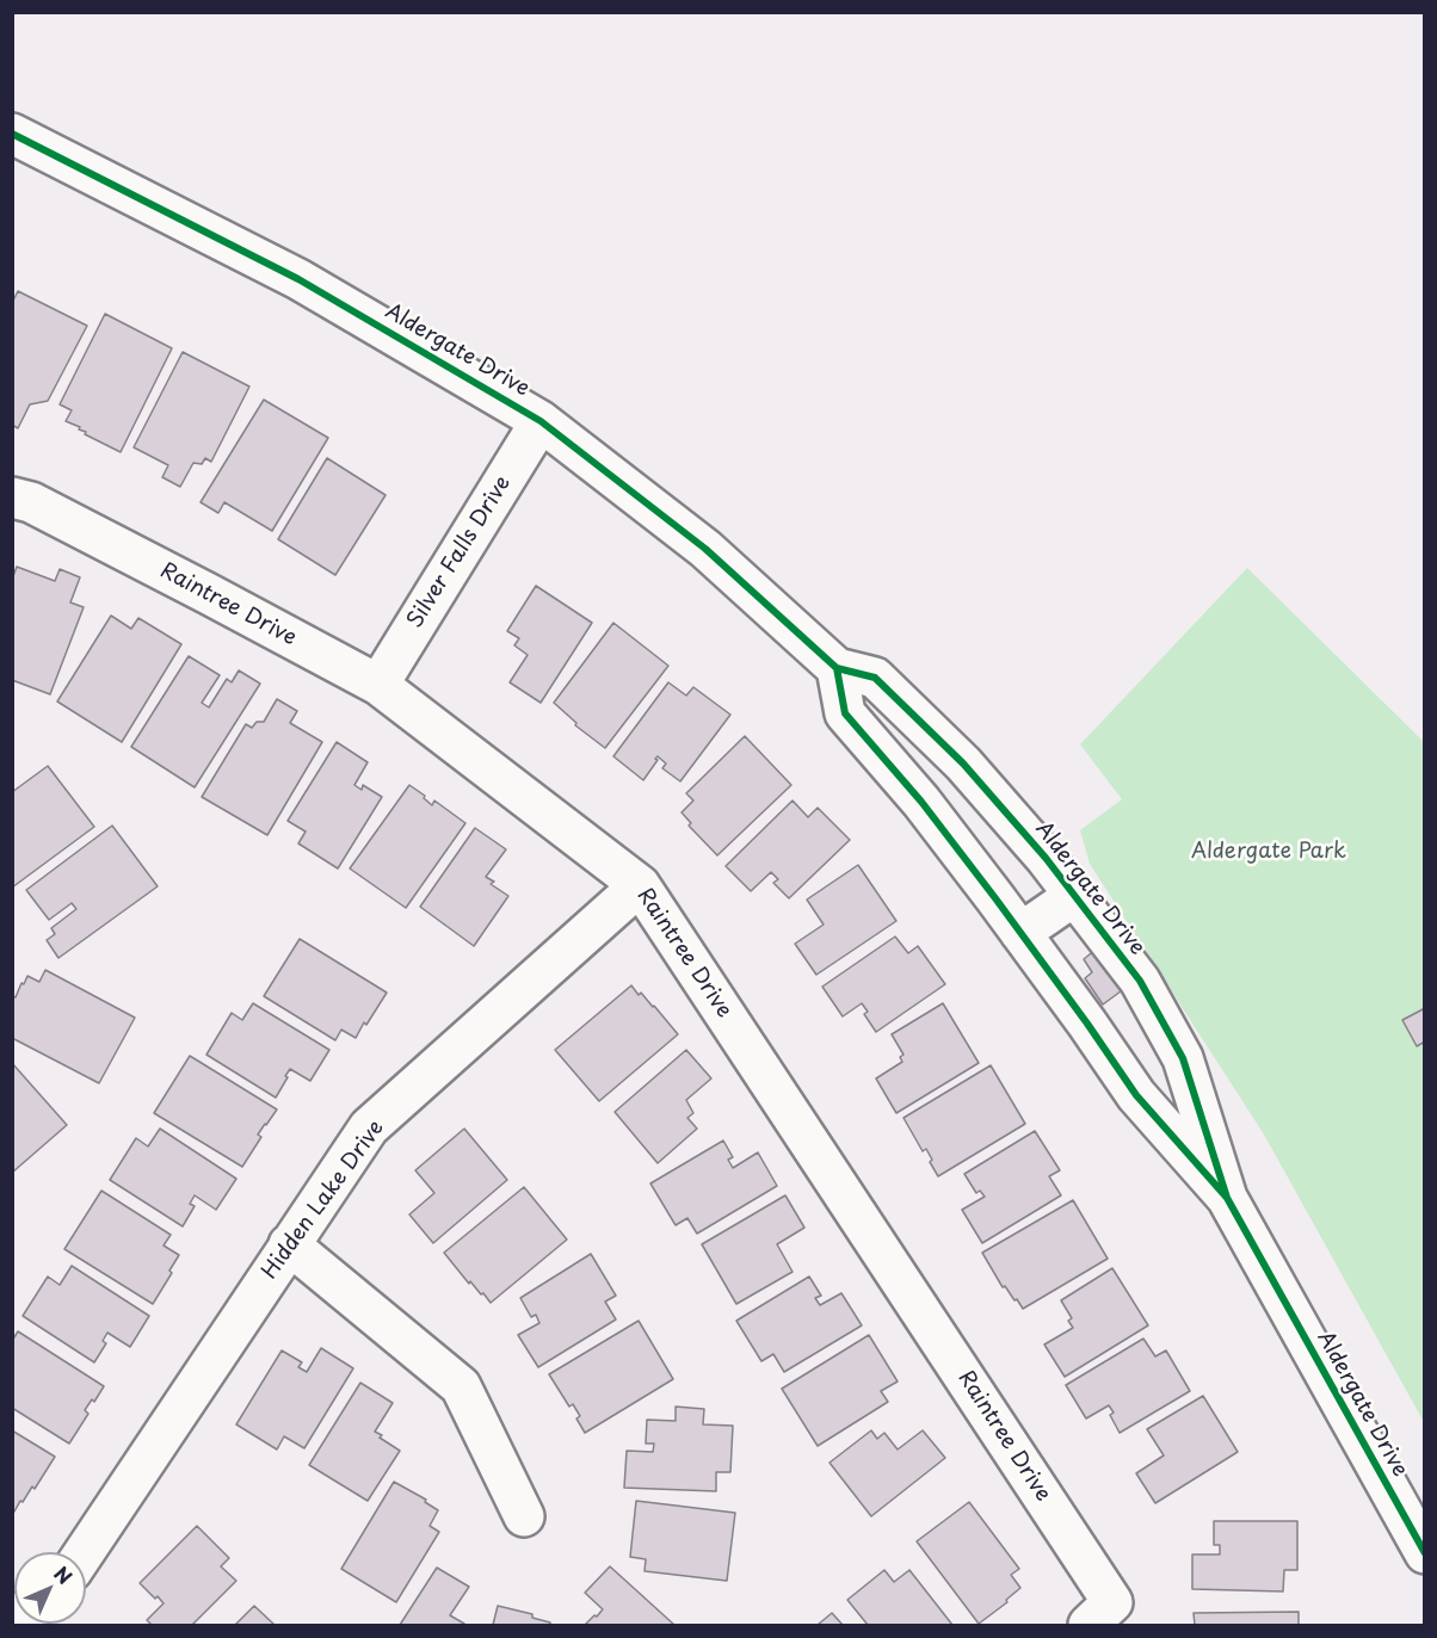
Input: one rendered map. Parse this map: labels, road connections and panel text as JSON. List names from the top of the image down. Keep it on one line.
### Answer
{"streets":{"street":["Aldergate Drive","Silver Falls Drive","Raintree Drive","Hidden Lake Drive"]},"crossings":[["Aldergate Drive","Silver Falls Drive"],["Silver Falls Drive","Raintree Drive"],["Raintree Drive","Hidden Lake Drive"]],"parks":["Aldergate Park"],"north":"top right"}
